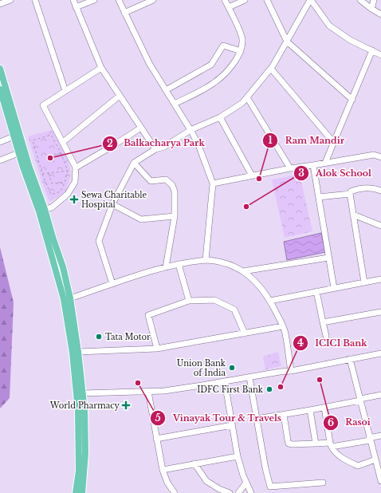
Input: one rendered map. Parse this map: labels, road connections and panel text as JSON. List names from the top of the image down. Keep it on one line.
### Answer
{"places":{"other":["Balkacharya Park","Ram Mandir","Alok School","Tata Motor","Union Bank of India","Rasoi","Vinayak Tour & Travels","ICICI Bank","IDFC First Bank"],"health":["Sewa Charitable Hospital","World Pharmacy"]}}
